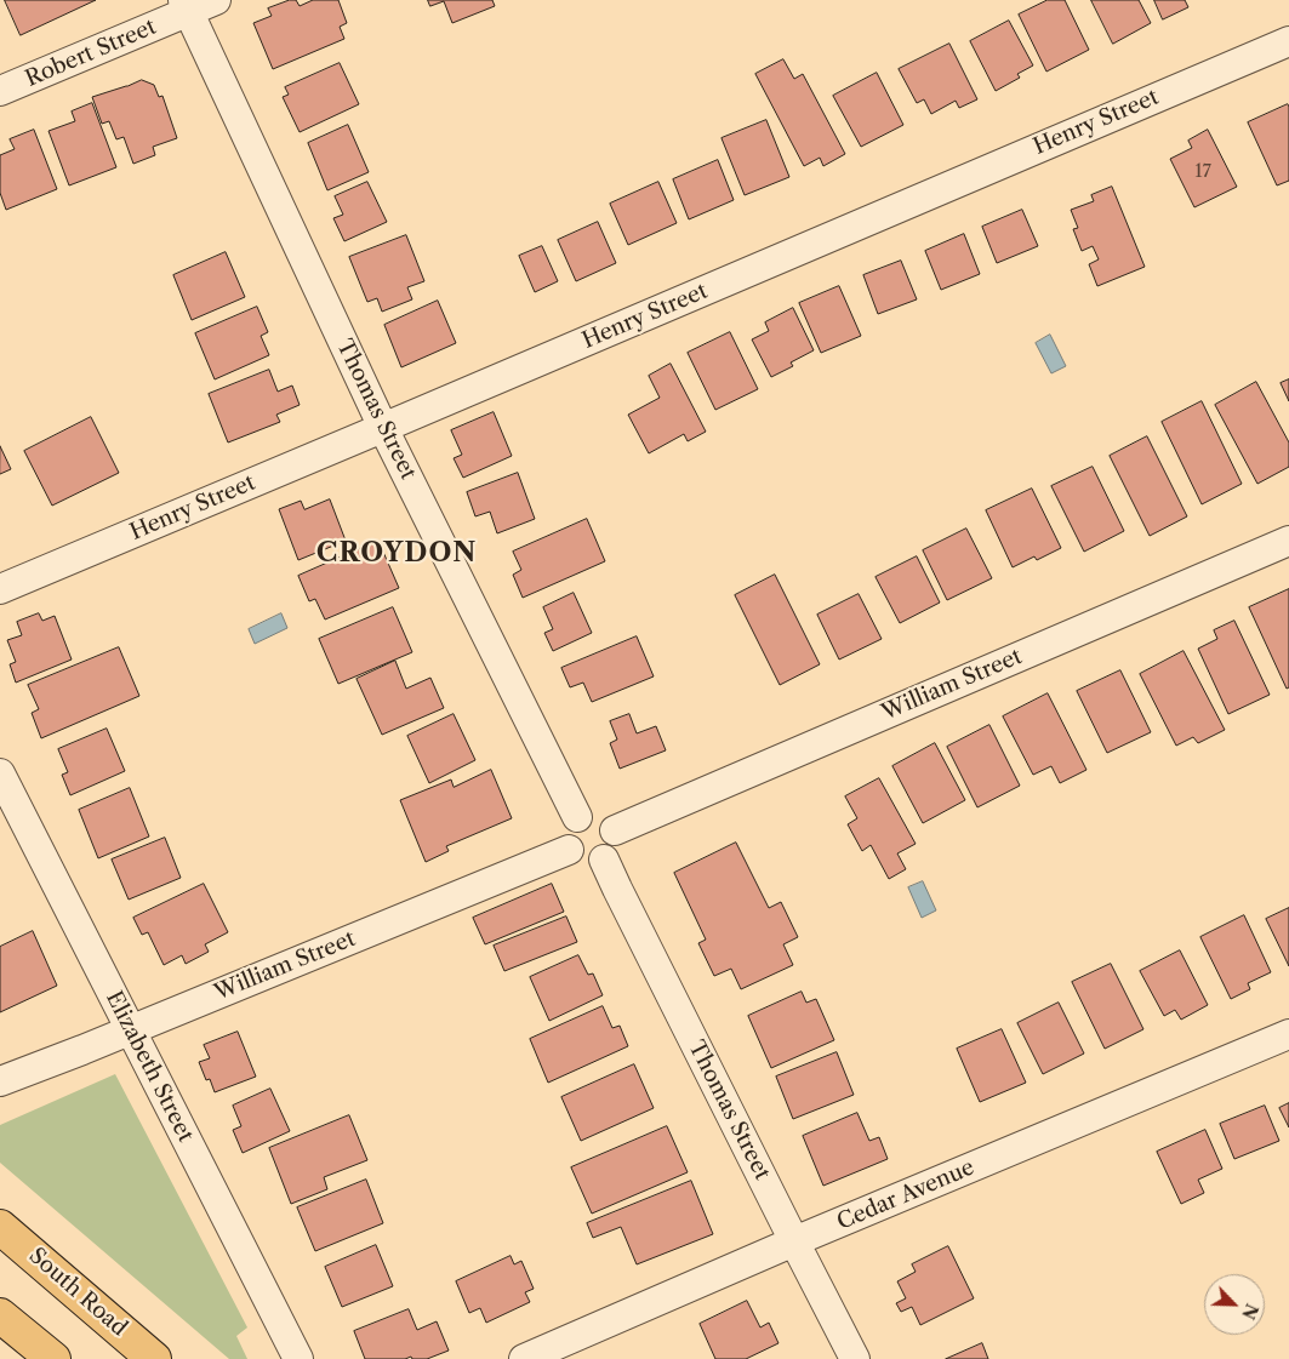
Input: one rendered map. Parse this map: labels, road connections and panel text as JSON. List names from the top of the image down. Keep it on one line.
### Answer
{"streets":{"main road":["South Road"],"street":["Robert Street","Henry Street","Thomas Street","William Street","Elizabeth Street","Cedar Avenue"]},"crossings":[["Robert Street","Thomas Street"],["Henry Street","Thomas Street"],["Thomas Street","William Street"],["Thomas Street","Cedar Avenue"],["William Street","Elizabeth Street"]],"districts":["CROYDON"],"house_numbers":["17"],"north":"bottom right"}
